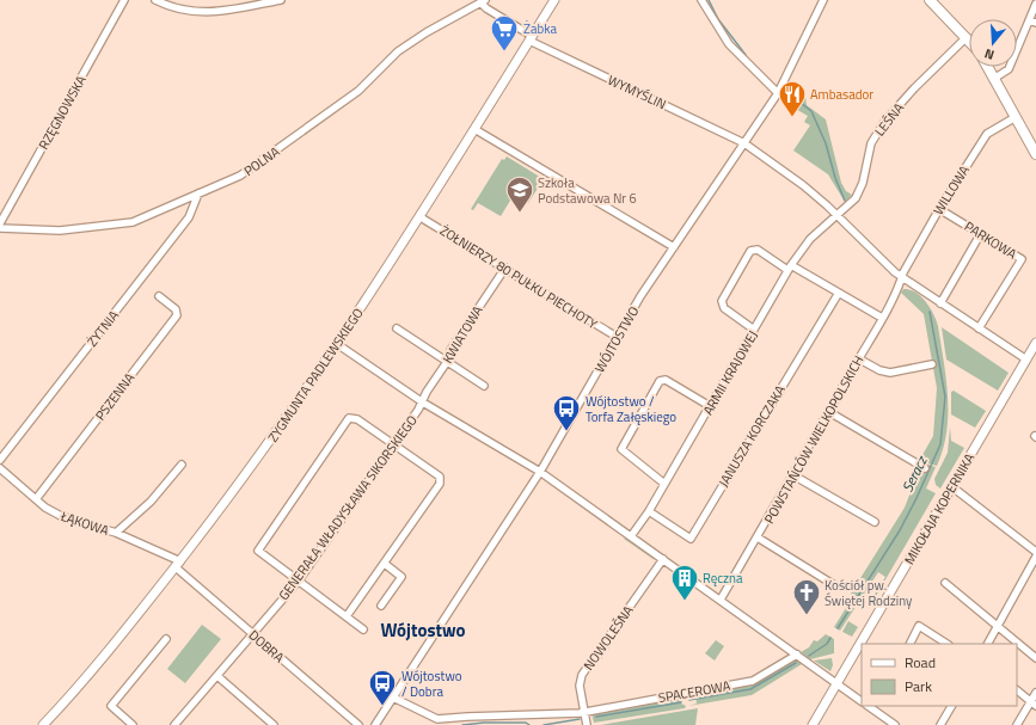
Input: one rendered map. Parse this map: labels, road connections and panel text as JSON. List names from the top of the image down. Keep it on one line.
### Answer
{"streets":{"street":["WYMYŚLIN","RZĘGNOWSKA","LEŚNA","POLNA","WILLOWA","PARKOWA","ŻOŁNIERZY 80 PUŁKU PIECHOTY","ŻYTNIA","KWIATOWA","WÓJTOSTWO","ARMII KRAJOWEJ","ZYGMUNTA PADLEWSKIEGO","PSZENNA","JANUSZA KORCZAKA","POWSTAŃCÓW WIELKOPOLSKICH","GENERAŁA WŁADYSŁAWA SIKORSKIEGO","MIKOŁAJA KOPERNIKA","ŁĄKOWA","NOWOLEŚNA","DOBRA","SPACEROWA"]},"crossings":[["WYMYŚLIN","LEŚNA"],["WYMYŚLIN","POLNA"],["WYMYŚLIN","WILLOWA"],["WYMYŚLIN","PARKOWA"],["WYMYŚLIN","WÓJTOSTWO"],["WYMYŚLIN","ARMII KRAJOWEJ"],["WYMYŚLIN","ZYGMUNTA PADLEWSKIEGO"],["WYMYŚLIN","POWSTAŃCÓW WIELKOPOLSKICH"],["WYMYŚLIN","MIKOŁAJA KOPERNIKA"],["LEŚNA","ARMII KRAJOWEJ"],["POLNA","ŻYTNIA"],["WILLOWA","PARKOWA"],["WILLOWA","POWSTAŃCÓW WIELKOPOLSKICH"],["ŻOŁNIERZY 80 PUŁKU PIECHOTY","KWIATOWA"],["ŻOŁNIERZY 80 PUŁKU PIECHOTY","WÓJTOSTWO"],["ŻOŁNIERZY 80 PUŁKU PIECHOTY","ZYGMUNTA PADLEWSKIEGO"],["KWIATOWA","GENERAŁA WŁADYSŁAWA SIKORSKIEGO"],["WÓJTOSTWO","SPACEROWA"],["ARMII KRAJOWEJ","JANUSZA KORCZAKA"],["ZYGMUNTA PADLEWSKIEGO","ŁĄKOWA"],["ZYGMUNTA PADLEWSKIEGO","DOBRA"],["PSZENNA","ŁĄKOWA"],["GENERAŁA WŁADYSŁAWA SIKORSKIEGO","DOBRA"],["ŁĄKOWA","DOBRA"],["NOWOLEŚNA","SPACEROWA"]],"districts":["Wójtostwo"],"water":["Seracz"],"places":{"supermarket":["Żabka"],"restaurant":["Ambasador"],"school or university":["Szkoła Podstawowa Nr 6"],"bus stop":["Wójtostwo / Torfa Załęskiego","Wójtostwo / Dobra"],"building":["Ręczna"],"church":["Kościół pw. Świętej Rodziny"]},"legend":["Road","Park"],"north":"bottom"}
